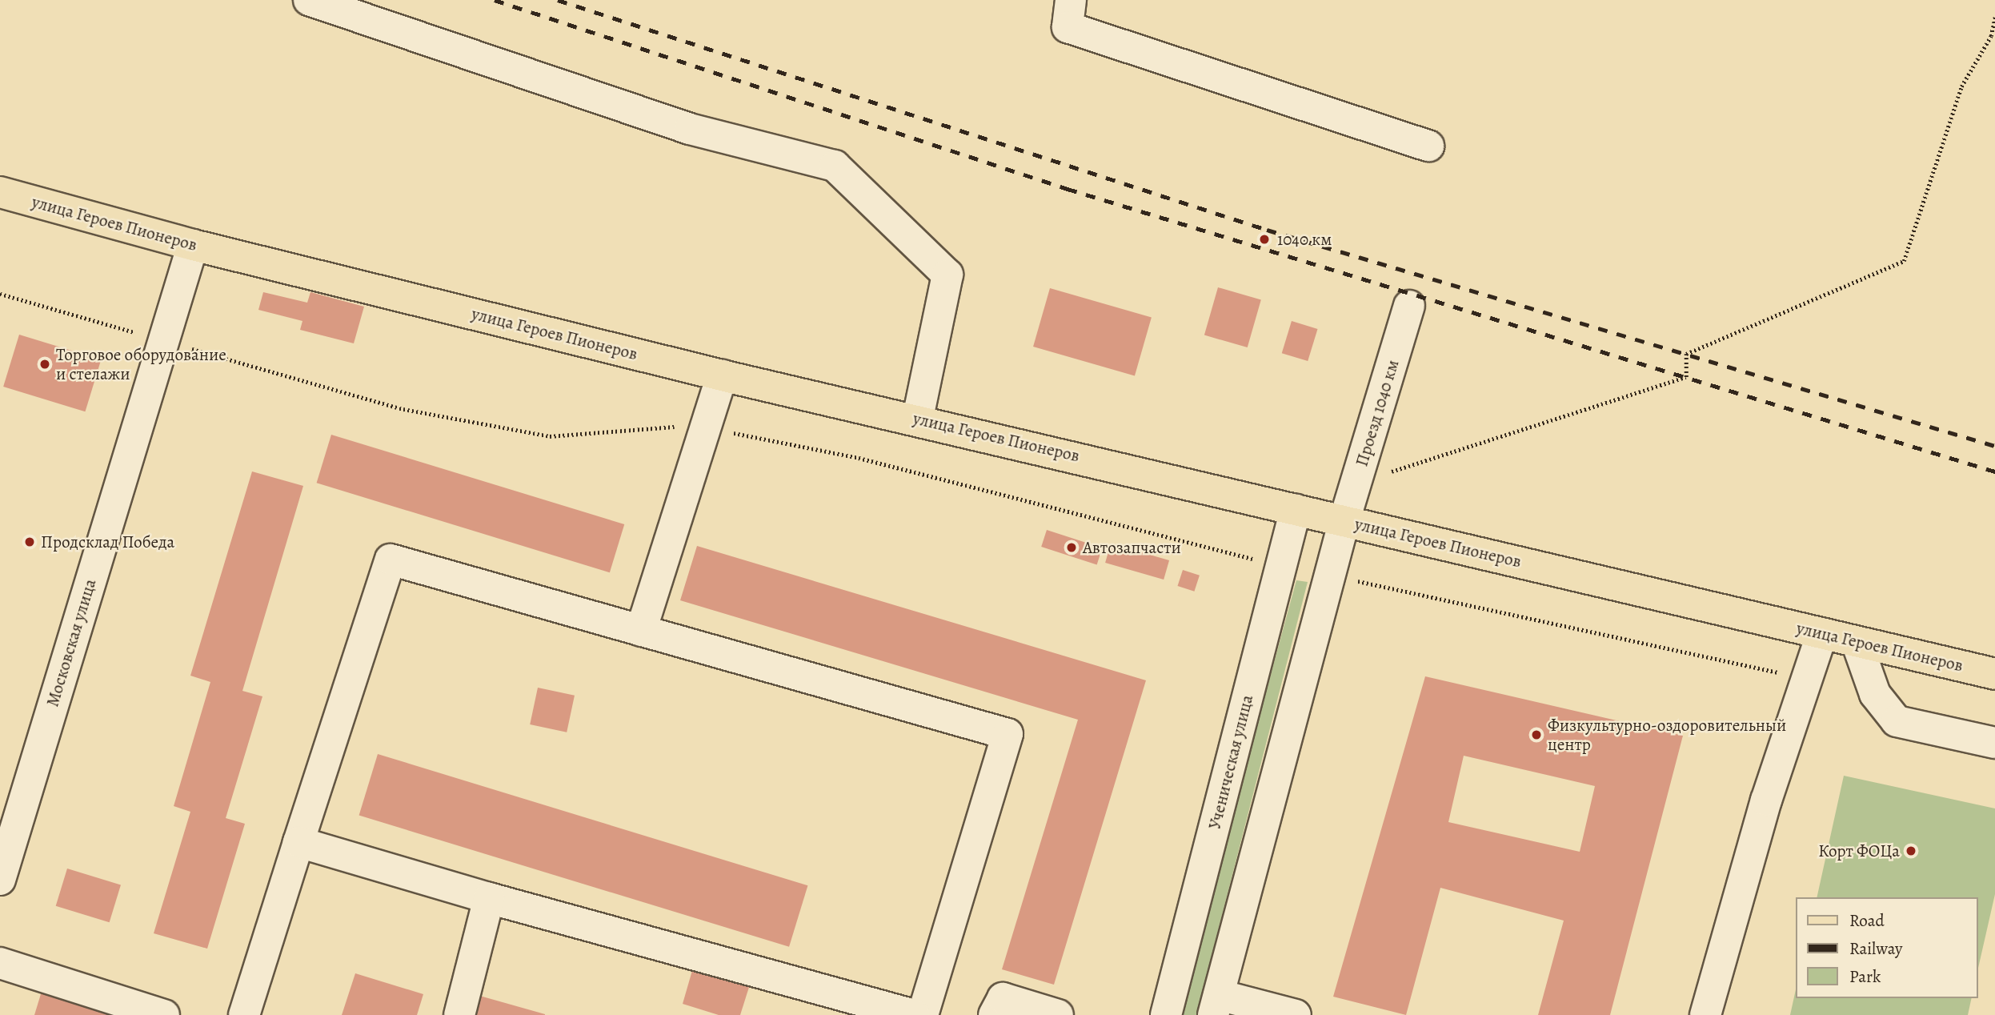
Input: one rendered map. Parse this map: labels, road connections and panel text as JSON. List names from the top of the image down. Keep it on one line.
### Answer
{"streets":{"main road":["улица Героев Пионеров"],"street":["Проезд 1040 км","Московская улица","Ученическая улица"]},"crossings":[["улица Героев Пионеров","Проезд 1040 км"],["улица Героев Пионеров","Московская улица"],["улица Героев Пионеров","Ученическая улица"]],"places":["1040 км","Торговое оборудование и стелажи","Продсклад Победа","Автозапчасти","Физкультурно-оздоровительный центр","Корт ФОЦа"],"legend":["Road","Railway","Park"]}
